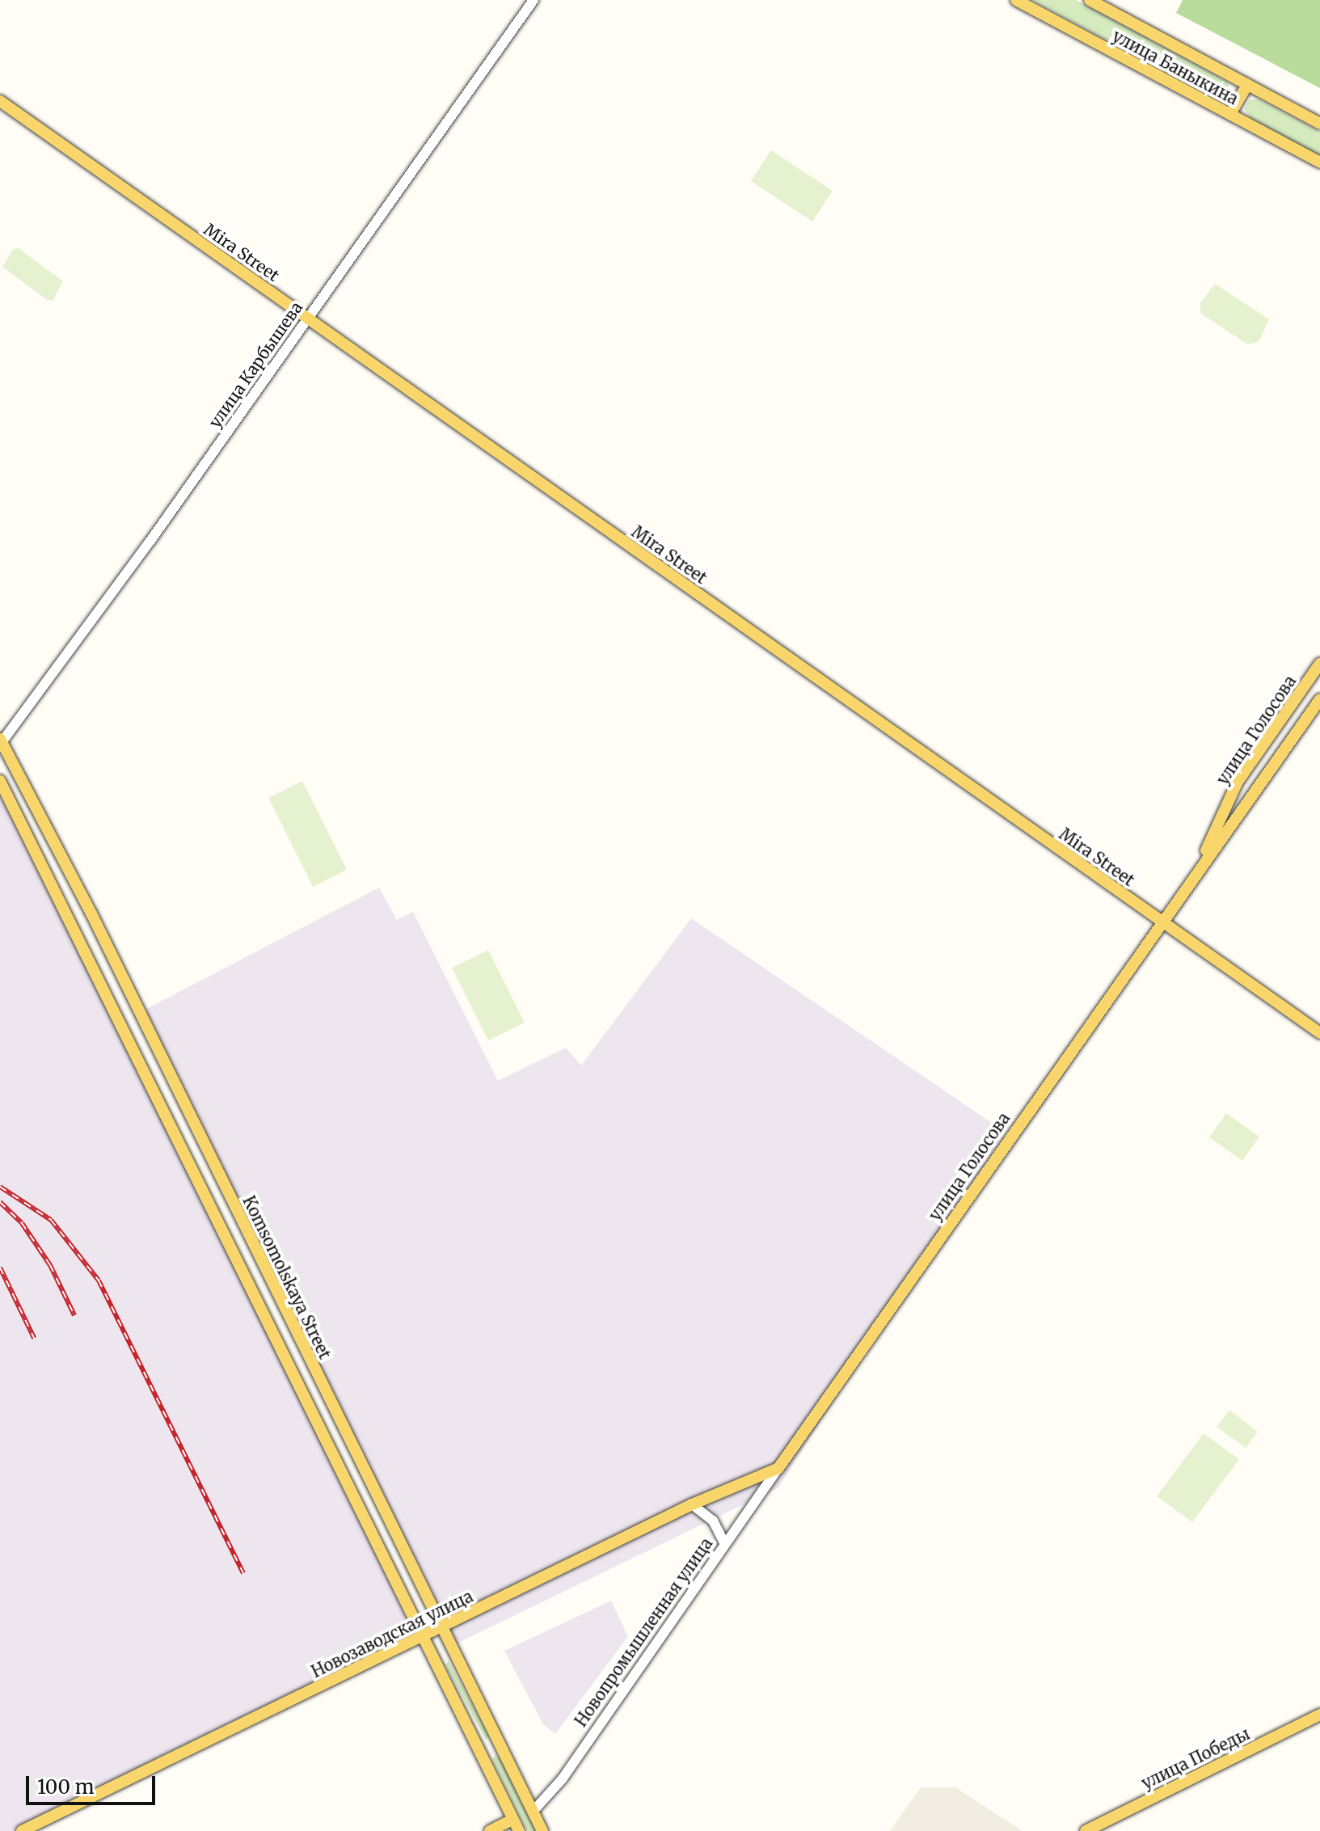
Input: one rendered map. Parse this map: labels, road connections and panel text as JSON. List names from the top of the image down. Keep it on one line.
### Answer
{"streets":{"main road":["улица Баныкина","Mira Street","улица Голосова","Komsomolskaya Street","Новозаводская улица","улица Победы"],"street":["улица Карбышева","Новопромышленная улица"]},"crossings":[["Mira Street","улица Карбышева"],["Mira Street","улица Голосова"],["улица Карбышева","Komsomolskaya Street"],["улица Голосова","Новопромышленная улица"],["улица Голосова","Новозаводская улица"],["Komsomolskaya Street","Новопромышленная улица"],["Komsomolskaya Street","Новозаводская улица"],["Новопромышленная улица","Новозаводская улица"]],"scale_bar":"100 m"}
